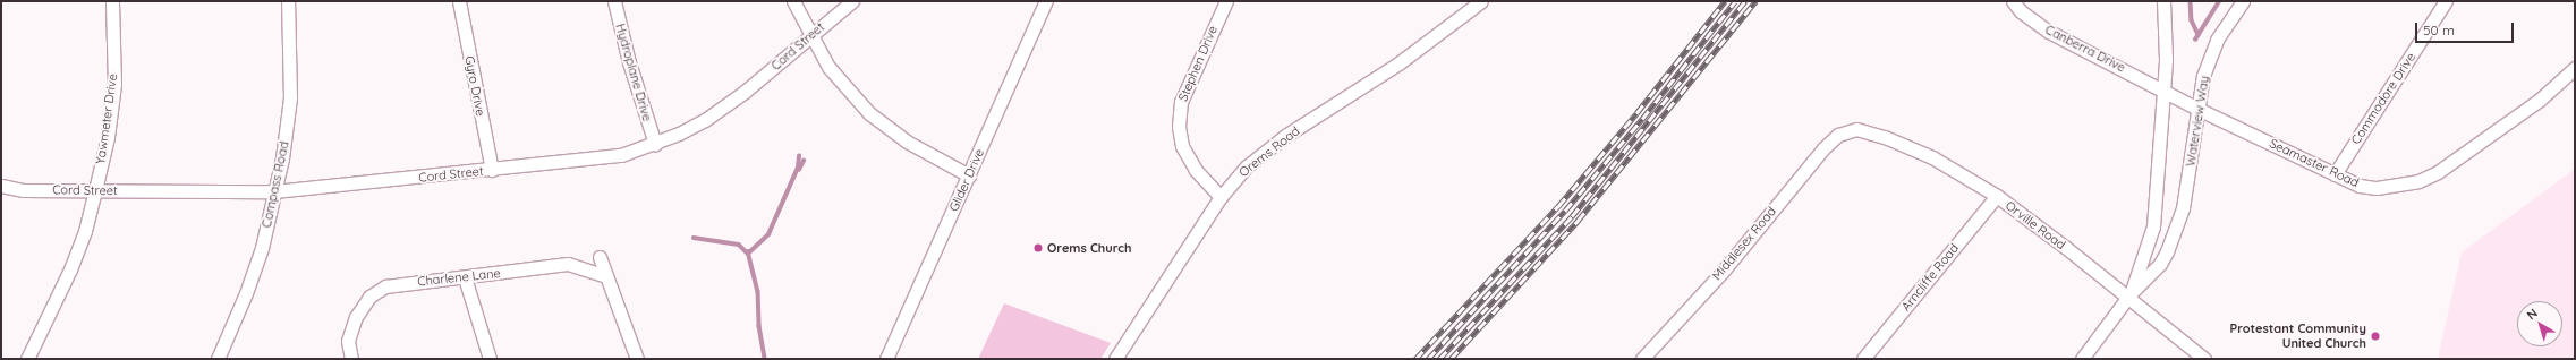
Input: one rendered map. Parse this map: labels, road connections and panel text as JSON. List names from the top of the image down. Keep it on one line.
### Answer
{"streets":{"street":["Cord Street","Canberra Drive","Stephen Drive","Hydroplane Drive","Gyro Drive","Commodore Drive","Yawmeter Drive","Waterview Way","Orems Road","Seamaster Road","Glider Drive","Compass Road","Orville Road","Middlesex Road","Charlene Lane","Arncliffe Road"]},"crossings":[["Cord Street","Hydroplane Drive"],["Cord Street","Gyro Drive"],["Cord Street","Yawmeter Drive"],["Cord Street","Compass Road"],["Canberra Drive","Seamaster Road"],["Stephen Drive","Orems Road"],["Commodore Drive","Seamaster Road"],["Waterview Way","Seamaster Road"],["Waterview Way","Orville Road"],["Orville Road","Middlesex Road"],["Orville Road","Arncliffe Road"]],"places":["Orems Church","Protestant Community United Church"],"scale_bar":"50 m","north":"top left"}
